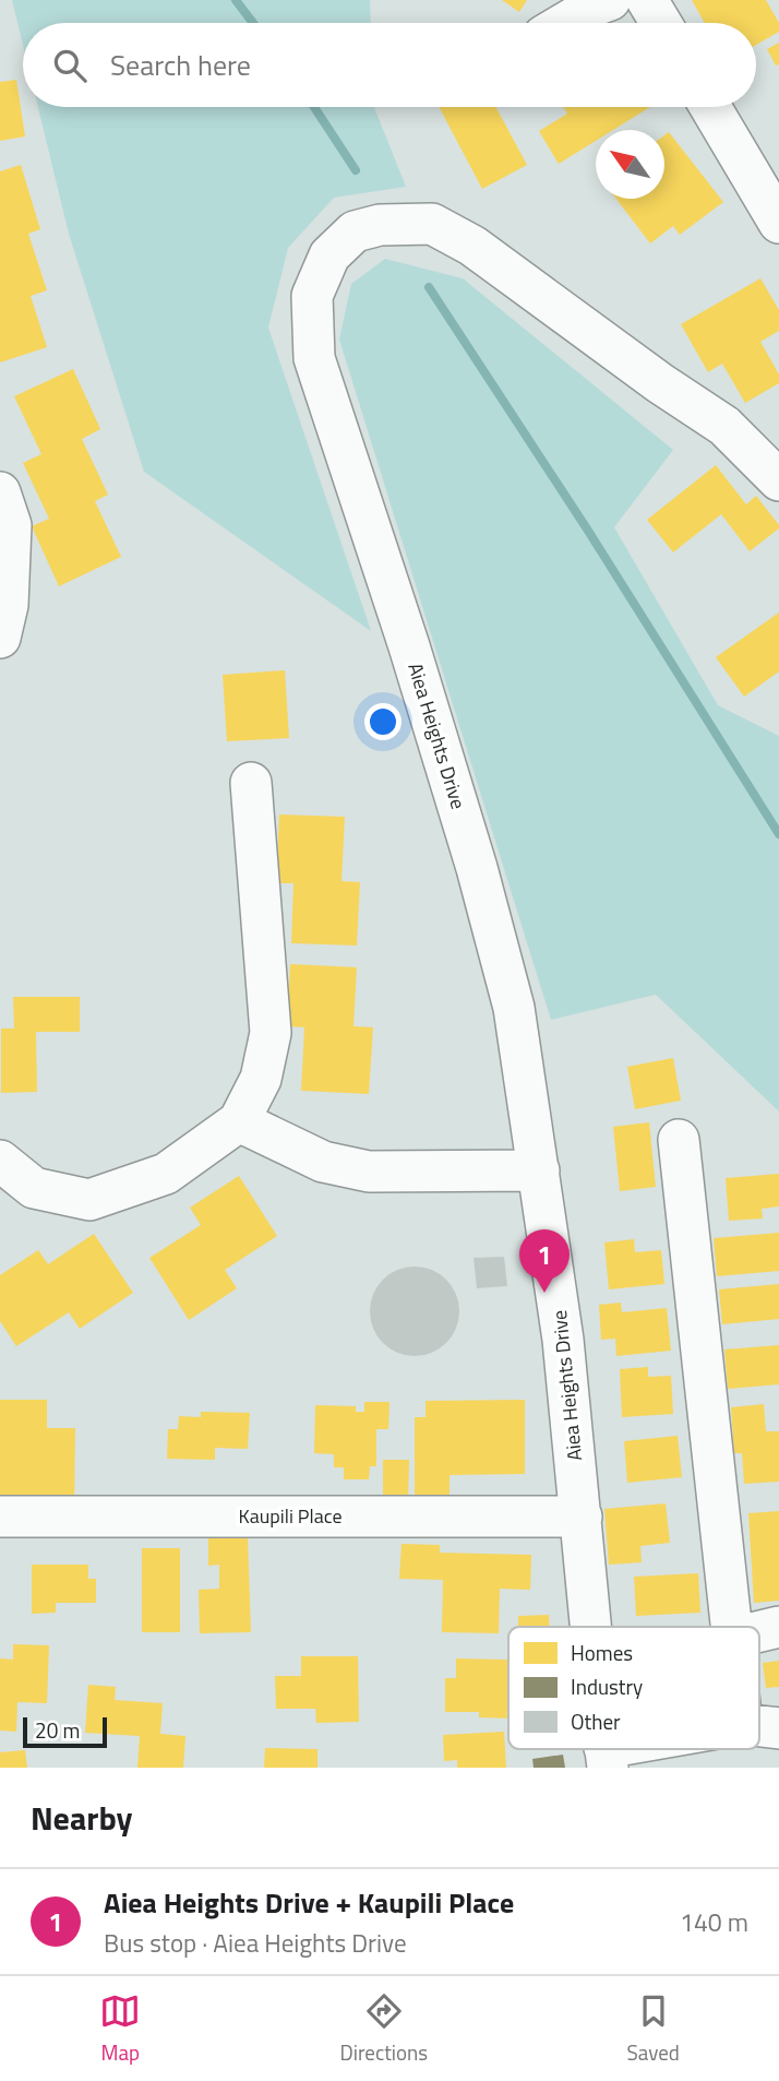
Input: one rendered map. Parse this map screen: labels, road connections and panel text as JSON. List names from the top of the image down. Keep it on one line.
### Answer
{"streets":{"street":["Aiea Heights Drive","Kaupili Place"]},"crossings":[["Aiea Heights Drive","Kaupili Place"]],"legend":["Homes","Industry","Other"],"scale_bar":"20 m","north":"top left","page":{"search":"Search here","pins":"1","scale":"20 m","heading":"Nearby","list":[{"mark":"1","name":"Aiea Heights Drive + Kaupili Place","note":"Bus stop · Aiea Heights Drive","value":"140 m"}],"nav":["Map","Directions","Saved"]}}
